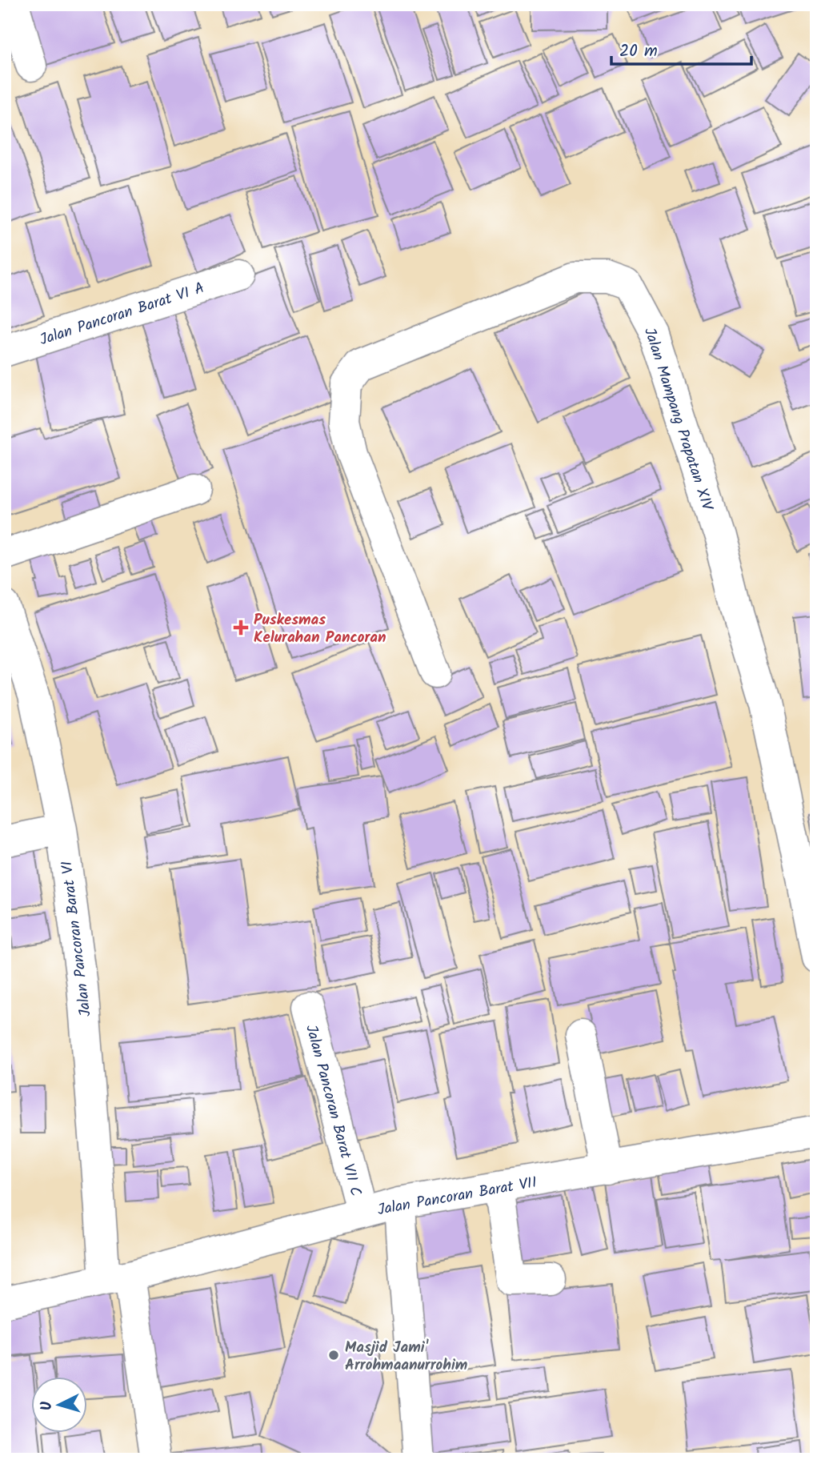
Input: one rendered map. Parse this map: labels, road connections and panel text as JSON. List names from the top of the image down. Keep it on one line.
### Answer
{"streets":{"street":["Jalan Pancoran Barat VI A","Jalan Mampang Prapatan XIV","Jalan Pancoran Barat VI","Jalan Pancoran Barat VII C","Jalan Pancoran Barat VII"]},"crossings":[["Jalan Pancoran Barat VI","Jalan Pancoran Barat VII"],["Jalan Pancoran Barat VII C","Jalan Pancoran Barat VII"]],"places":{"health":["Puskesmas Kelurahan Pancoran"],"other":["Masjid Jami' Arrohmaanurrohim"]},"scale_bar":"20 m","north":"left"}
